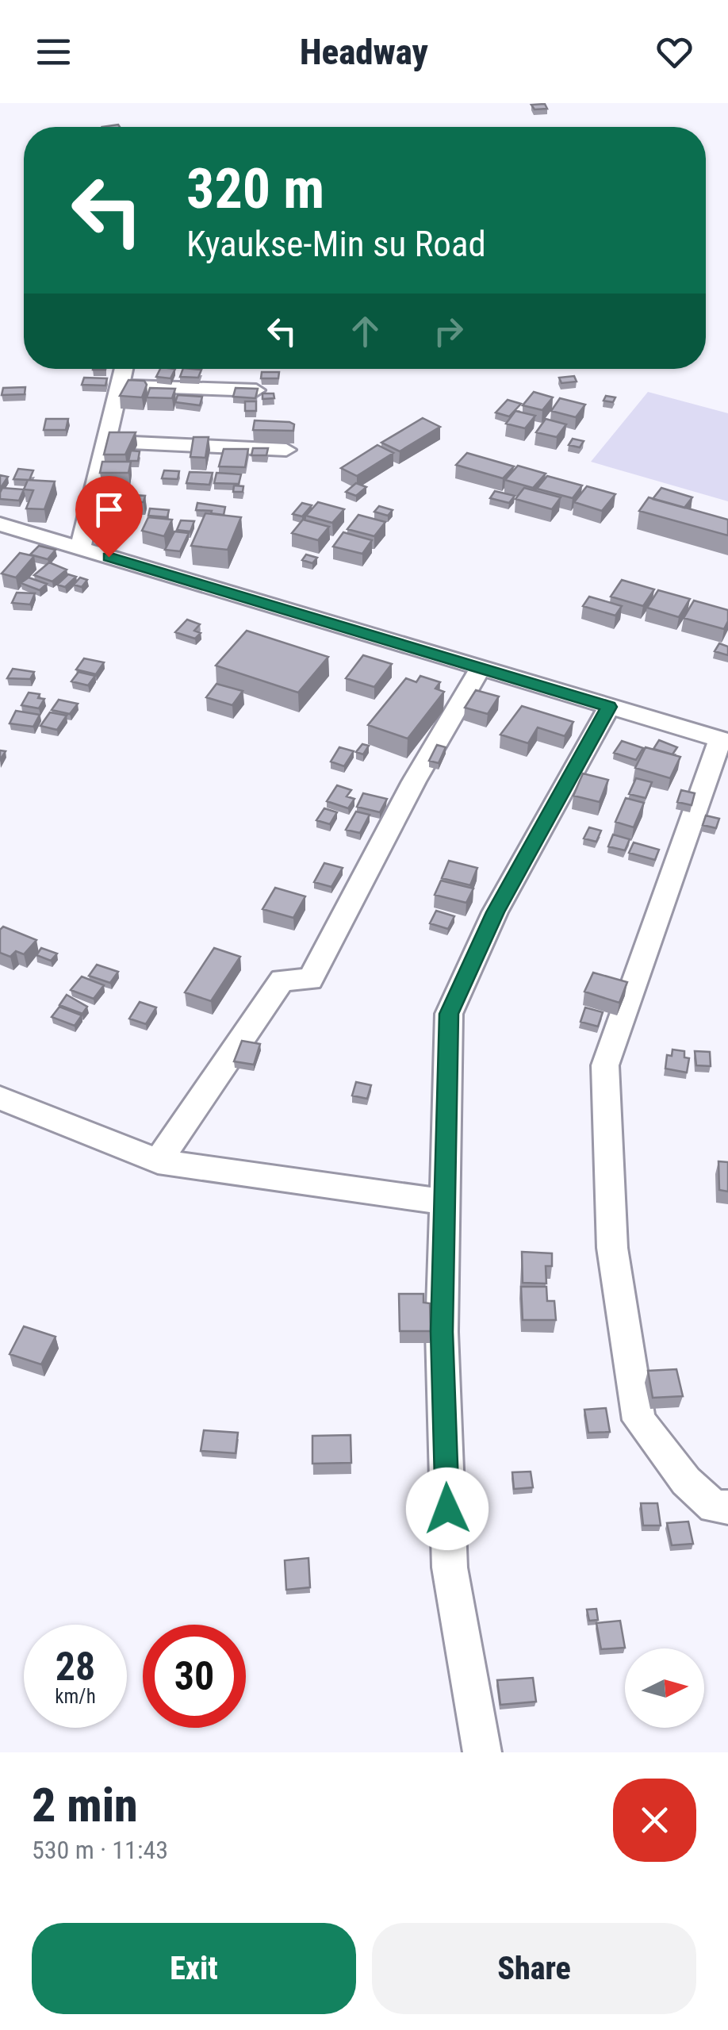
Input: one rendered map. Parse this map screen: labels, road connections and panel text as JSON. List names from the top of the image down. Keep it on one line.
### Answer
{"north":"right","page":{"header":"Headway","turn":["320 m","Kyaukse-Min su Road"],"speed":"28 km/h","limit":"30","heading":["2 min","530 m · 11:43"],"buttons":["Exit","Share"]}}
